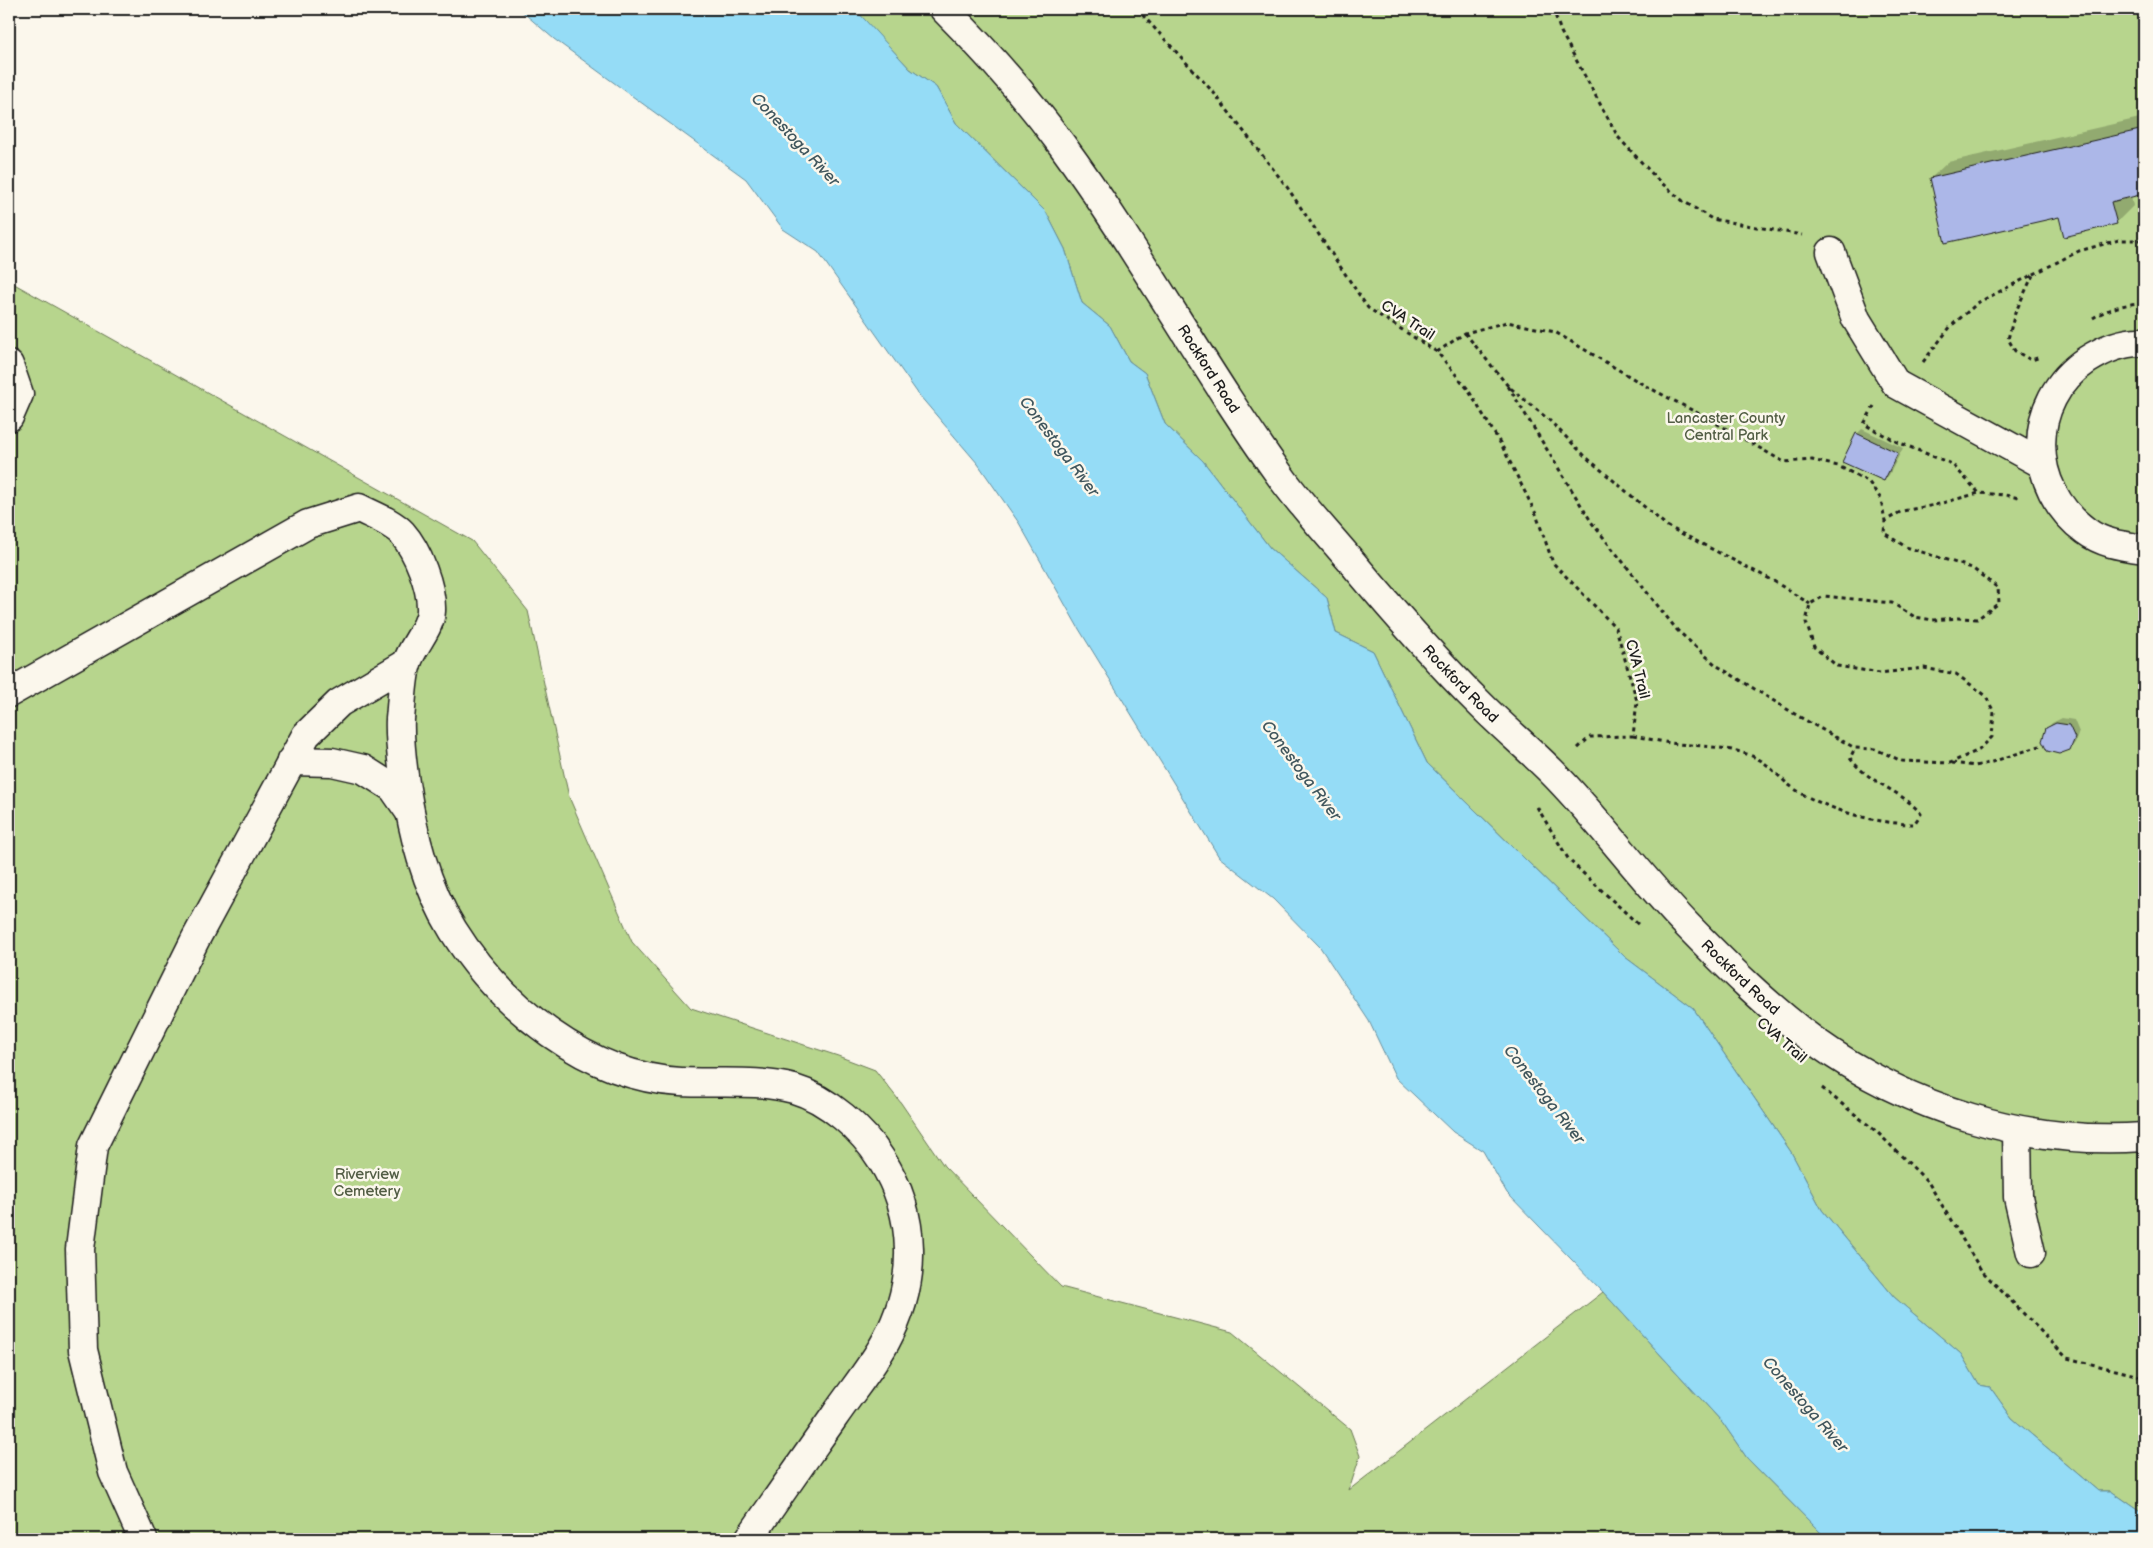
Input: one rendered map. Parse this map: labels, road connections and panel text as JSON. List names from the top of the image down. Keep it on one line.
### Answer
{"streets":{"street":["Rockford Road"],"path":["CVA Trail"]},"water":["Conestoga River"],"parks":["Lancaster County Central Park","Riverview Cemetery"]}
